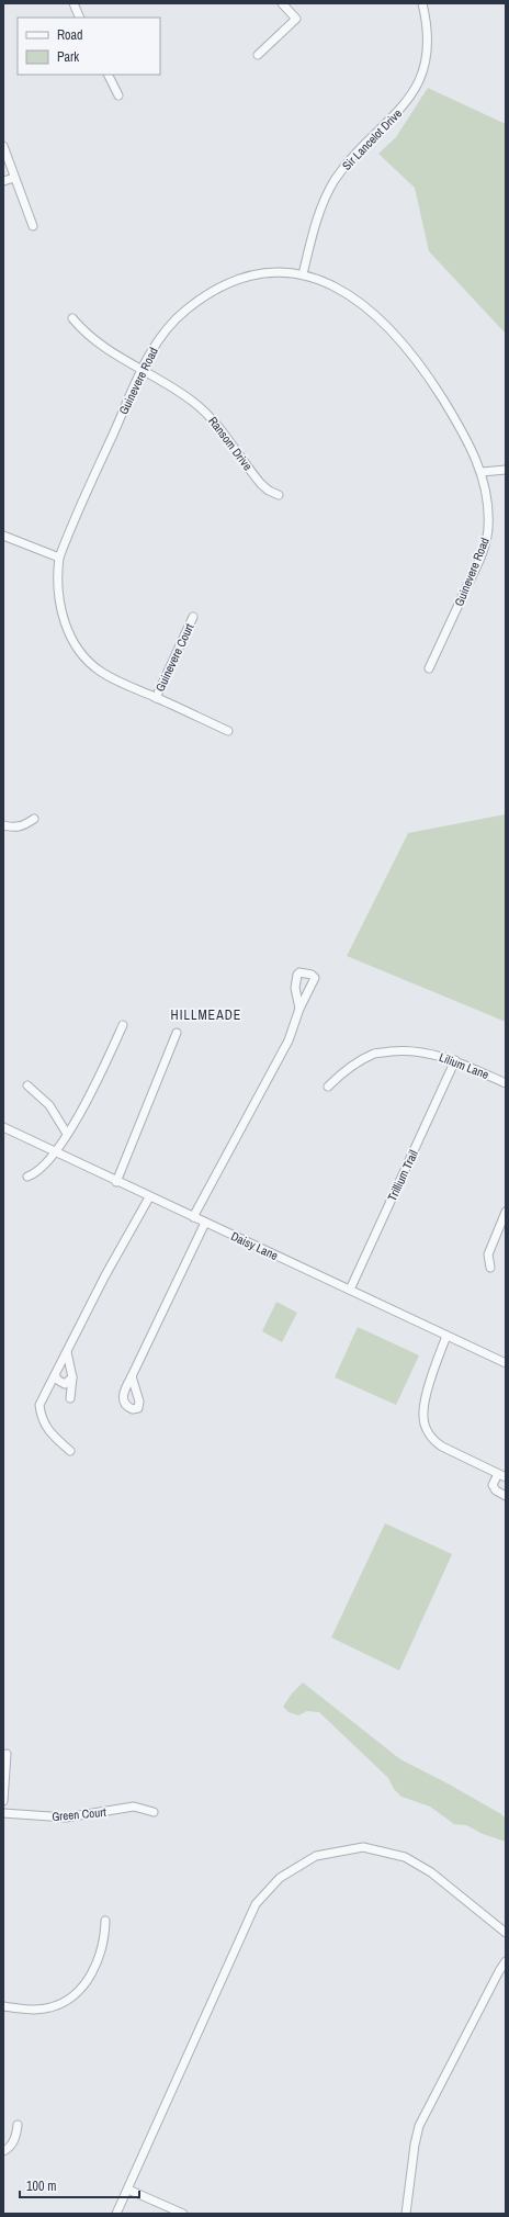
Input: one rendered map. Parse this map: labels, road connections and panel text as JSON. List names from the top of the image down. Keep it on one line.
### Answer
{"streets":{"street":["Sir Lancelot Drive","Guinevere Road","Ransom Drive","Guinevere Court","Lilium Lane","Trillium Trail","Daisy Lane","Green Court"]},"crossings":[["Sir Lancelot Drive","Guinevere Road"],["Guinevere Road","Ransom Drive"],["Guinevere Road","Guinevere Court"],["Lilium Lane","Trillium Trail"],["Trillium Trail","Daisy Lane"]],"districts":["HILLMEADE"],"legend":["Road","Park"],"scale_bar":"100 m"}
